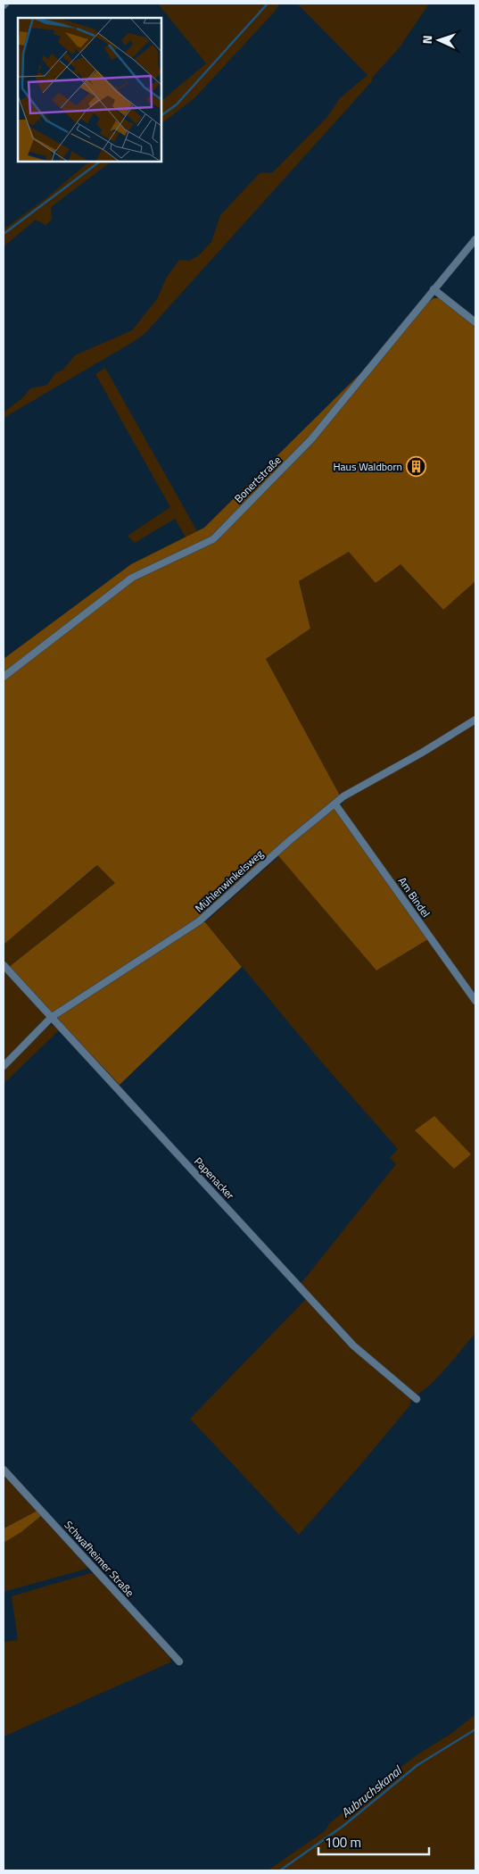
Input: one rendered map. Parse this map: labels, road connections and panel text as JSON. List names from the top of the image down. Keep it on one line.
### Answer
{"streets":{"street":["Bonertstraße","Mühlenwinkelsweg","Am Bindel","Papenacker","Schwafheimer Straße"]},"crossings":[["Mühlenwinkelsweg","Am Bindel"],["Mühlenwinkelsweg","Papenacker"]],"water":["Aubruchskanal"],"places":{"building":["Haus Waldborn"]},"scale_bar":"100 m","north":"left"}
